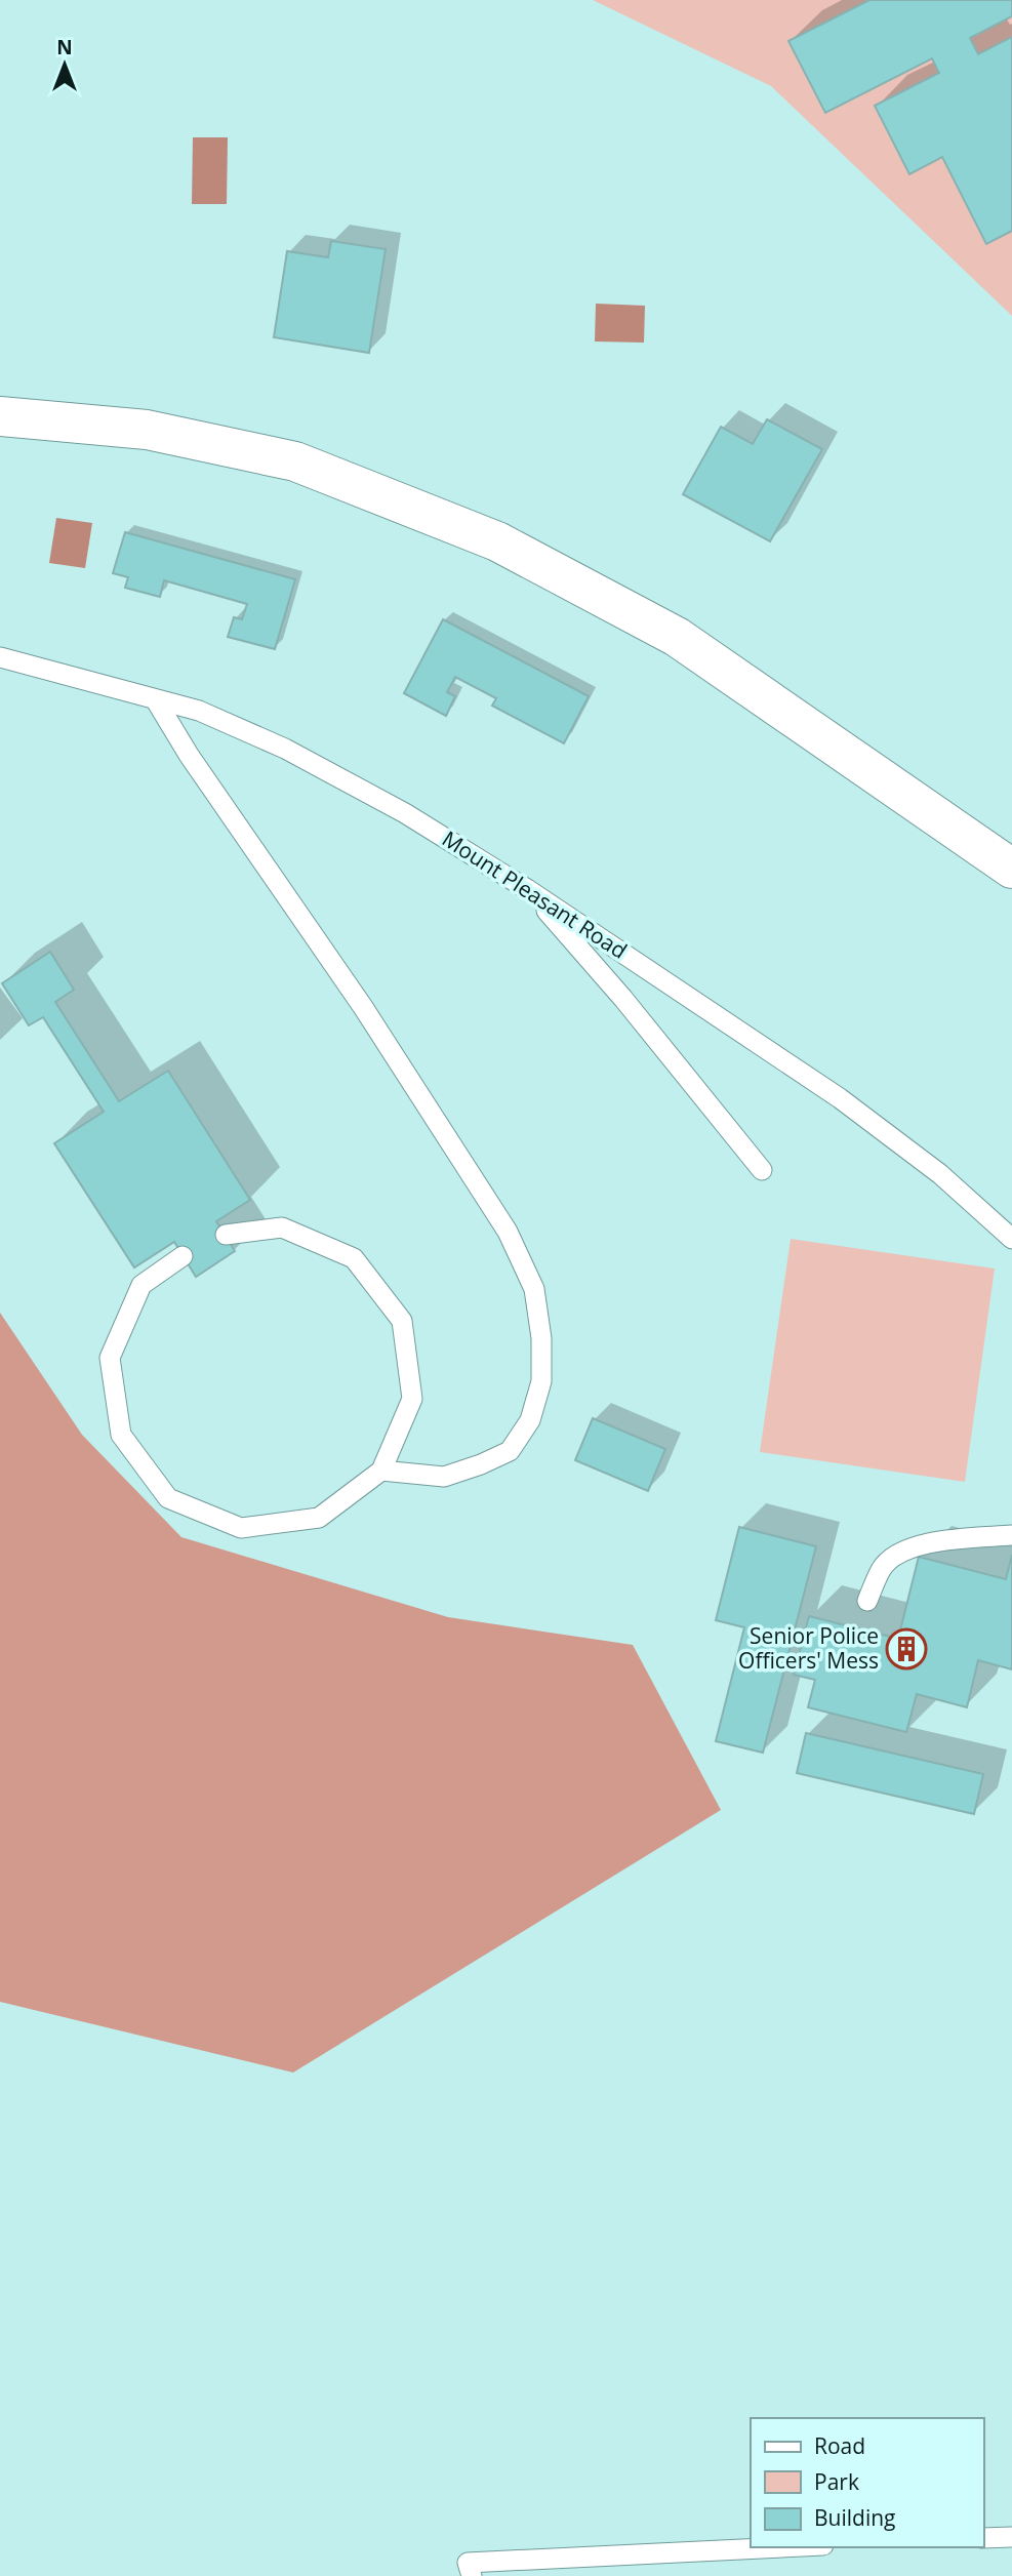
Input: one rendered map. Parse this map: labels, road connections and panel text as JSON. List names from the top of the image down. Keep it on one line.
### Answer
{"streets":{"lane":["Mount Pleasant Road"]},"places":{"building":["Senior Police Officers' Mess"]},"legend":["Road","Park","Building"],"north":"top"}
